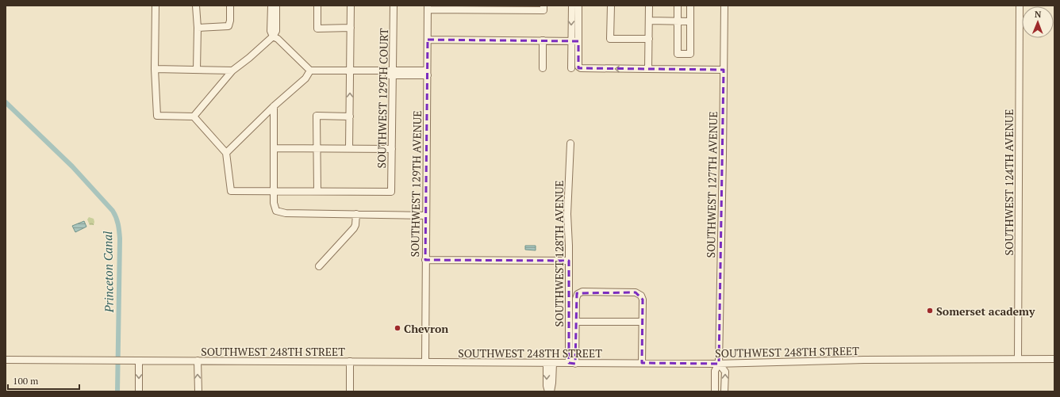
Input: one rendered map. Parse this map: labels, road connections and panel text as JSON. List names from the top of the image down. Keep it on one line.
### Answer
{"streets":{"street":["SOUTHWEST 129TH COURT","SOUTHWEST 124TH AVENUE","SOUTHWEST 129TH AVENUE","SOUTHWEST 127TH AVENUE","SOUTHWEST 128TH AVENUE","SOUTHWEST 248TH STREET"]},"crossings":[["SOUTHWEST 124TH AVENUE","SOUTHWEST 248TH STREET"],["SOUTHWEST 129TH AVENUE","SOUTHWEST 248TH STREET"],["SOUTHWEST 127TH AVENUE","SOUTHWEST 248TH STREET"],["SOUTHWEST 128TH AVENUE","SOUTHWEST 248TH STREET"]],"water":["Princeton Canal"],"places":["Somerset academy","Chevron"],"scale_bar":"100 m","north":"top"}
